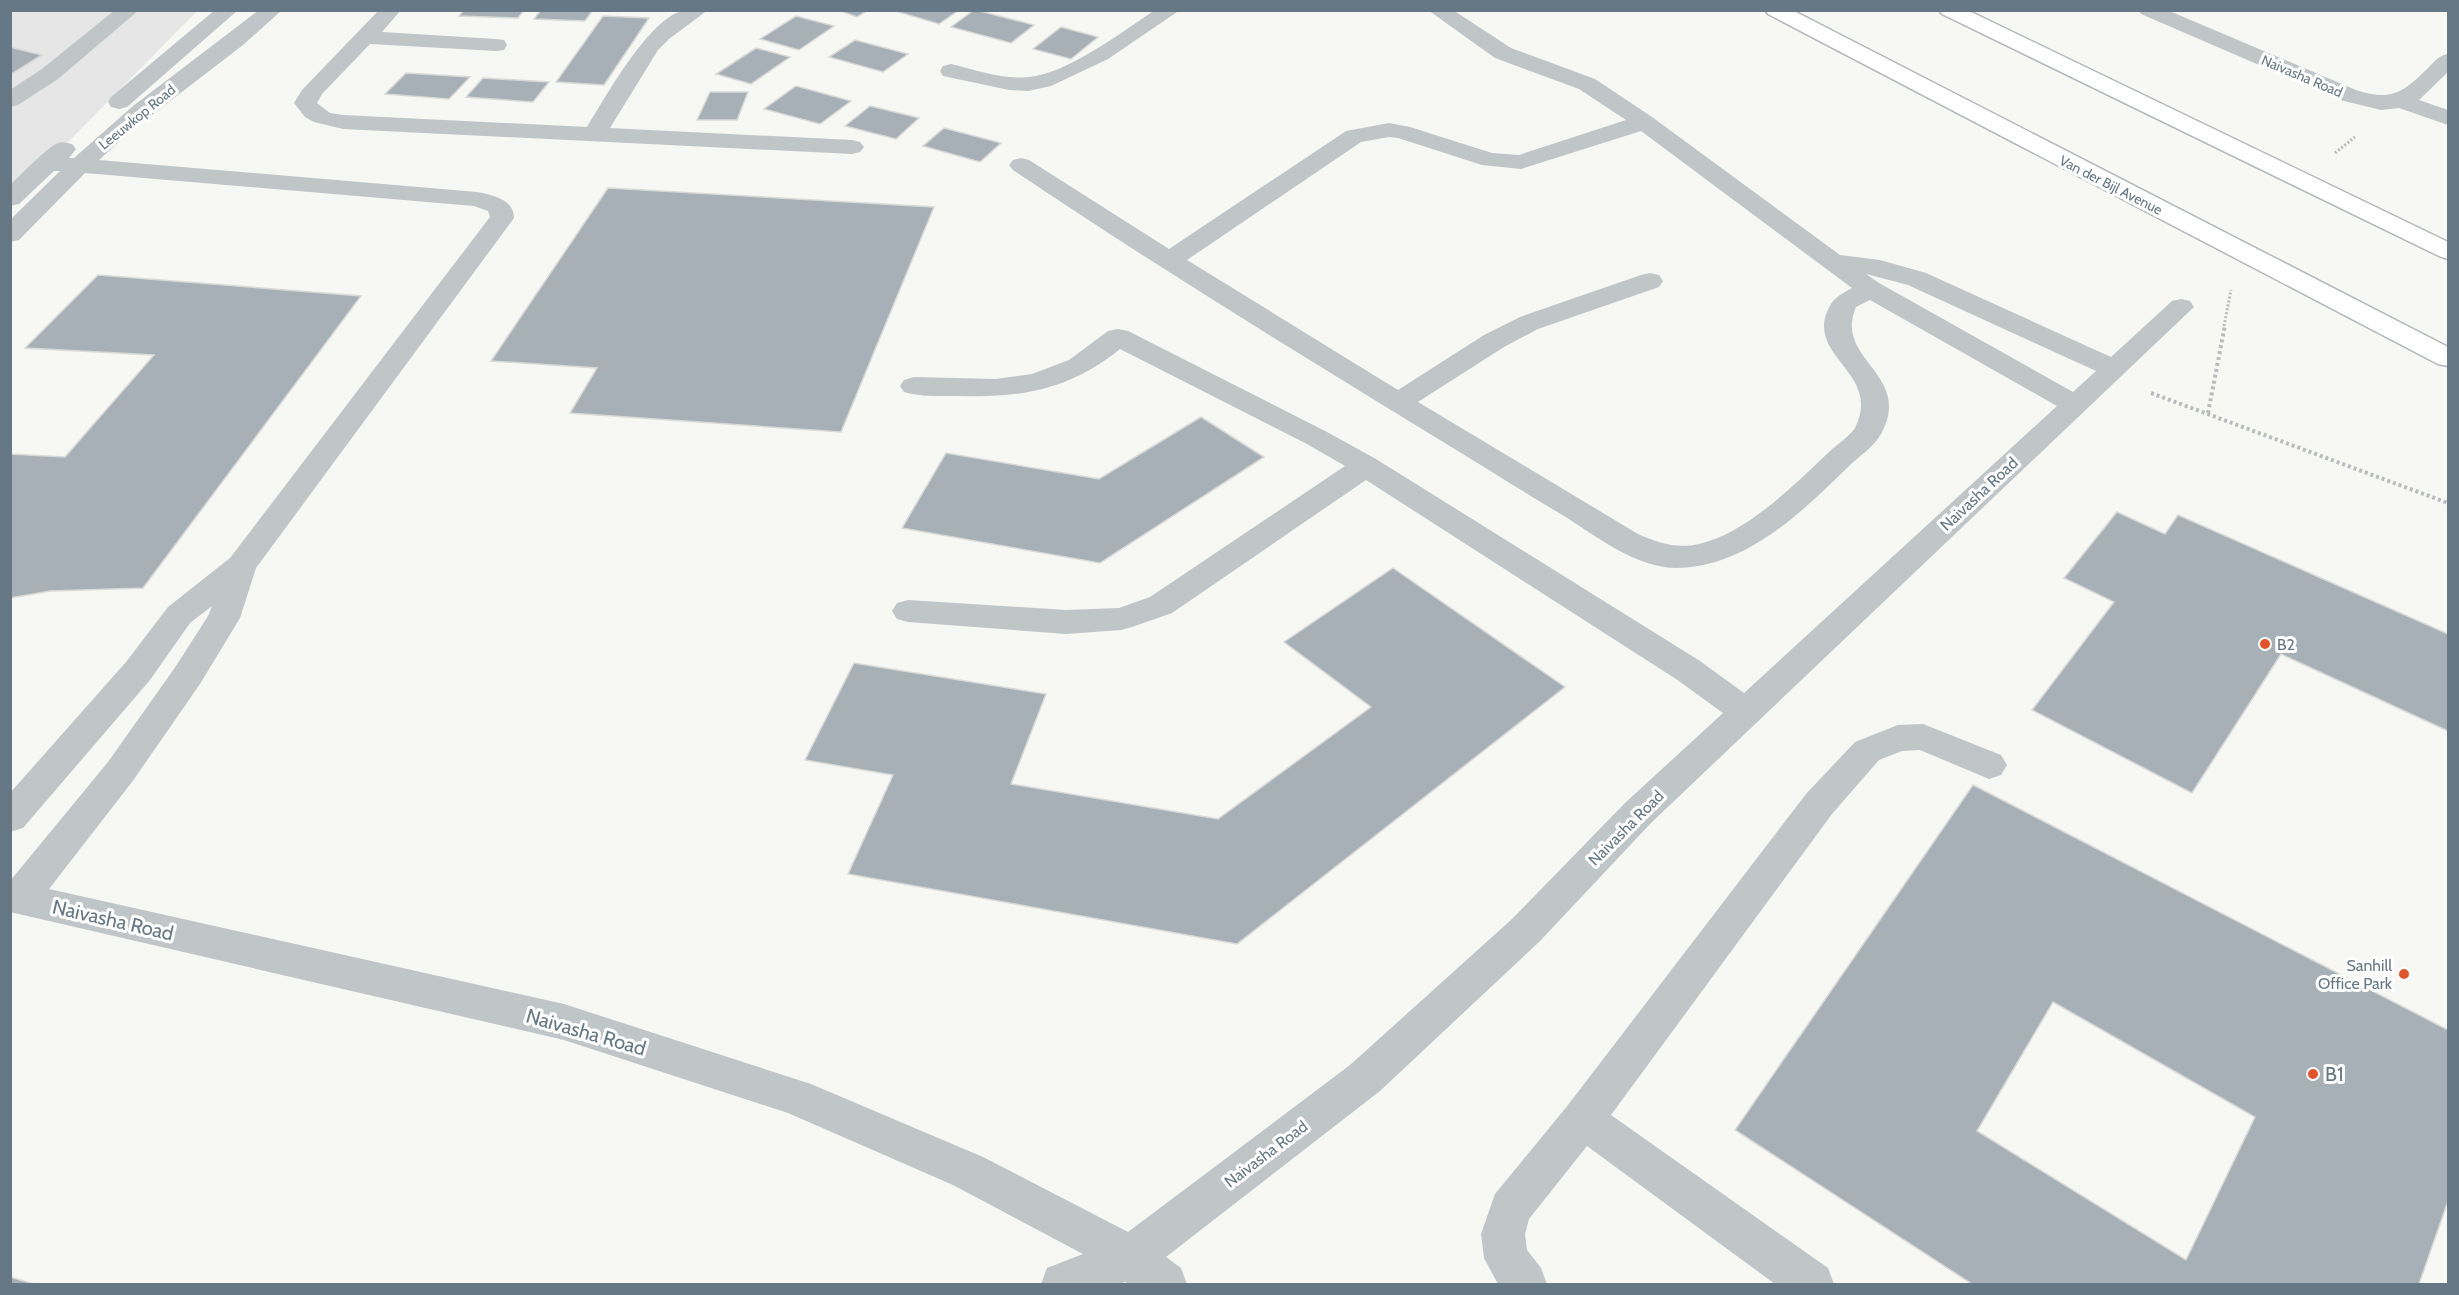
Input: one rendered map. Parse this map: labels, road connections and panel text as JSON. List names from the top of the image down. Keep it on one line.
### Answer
{"streets":{"main road":["Van der Bijl Avenue"],"street":["Naivasha Road","Leeuwkop Road"]},"places":["B2","Sanhill Office Park","B1"]}
